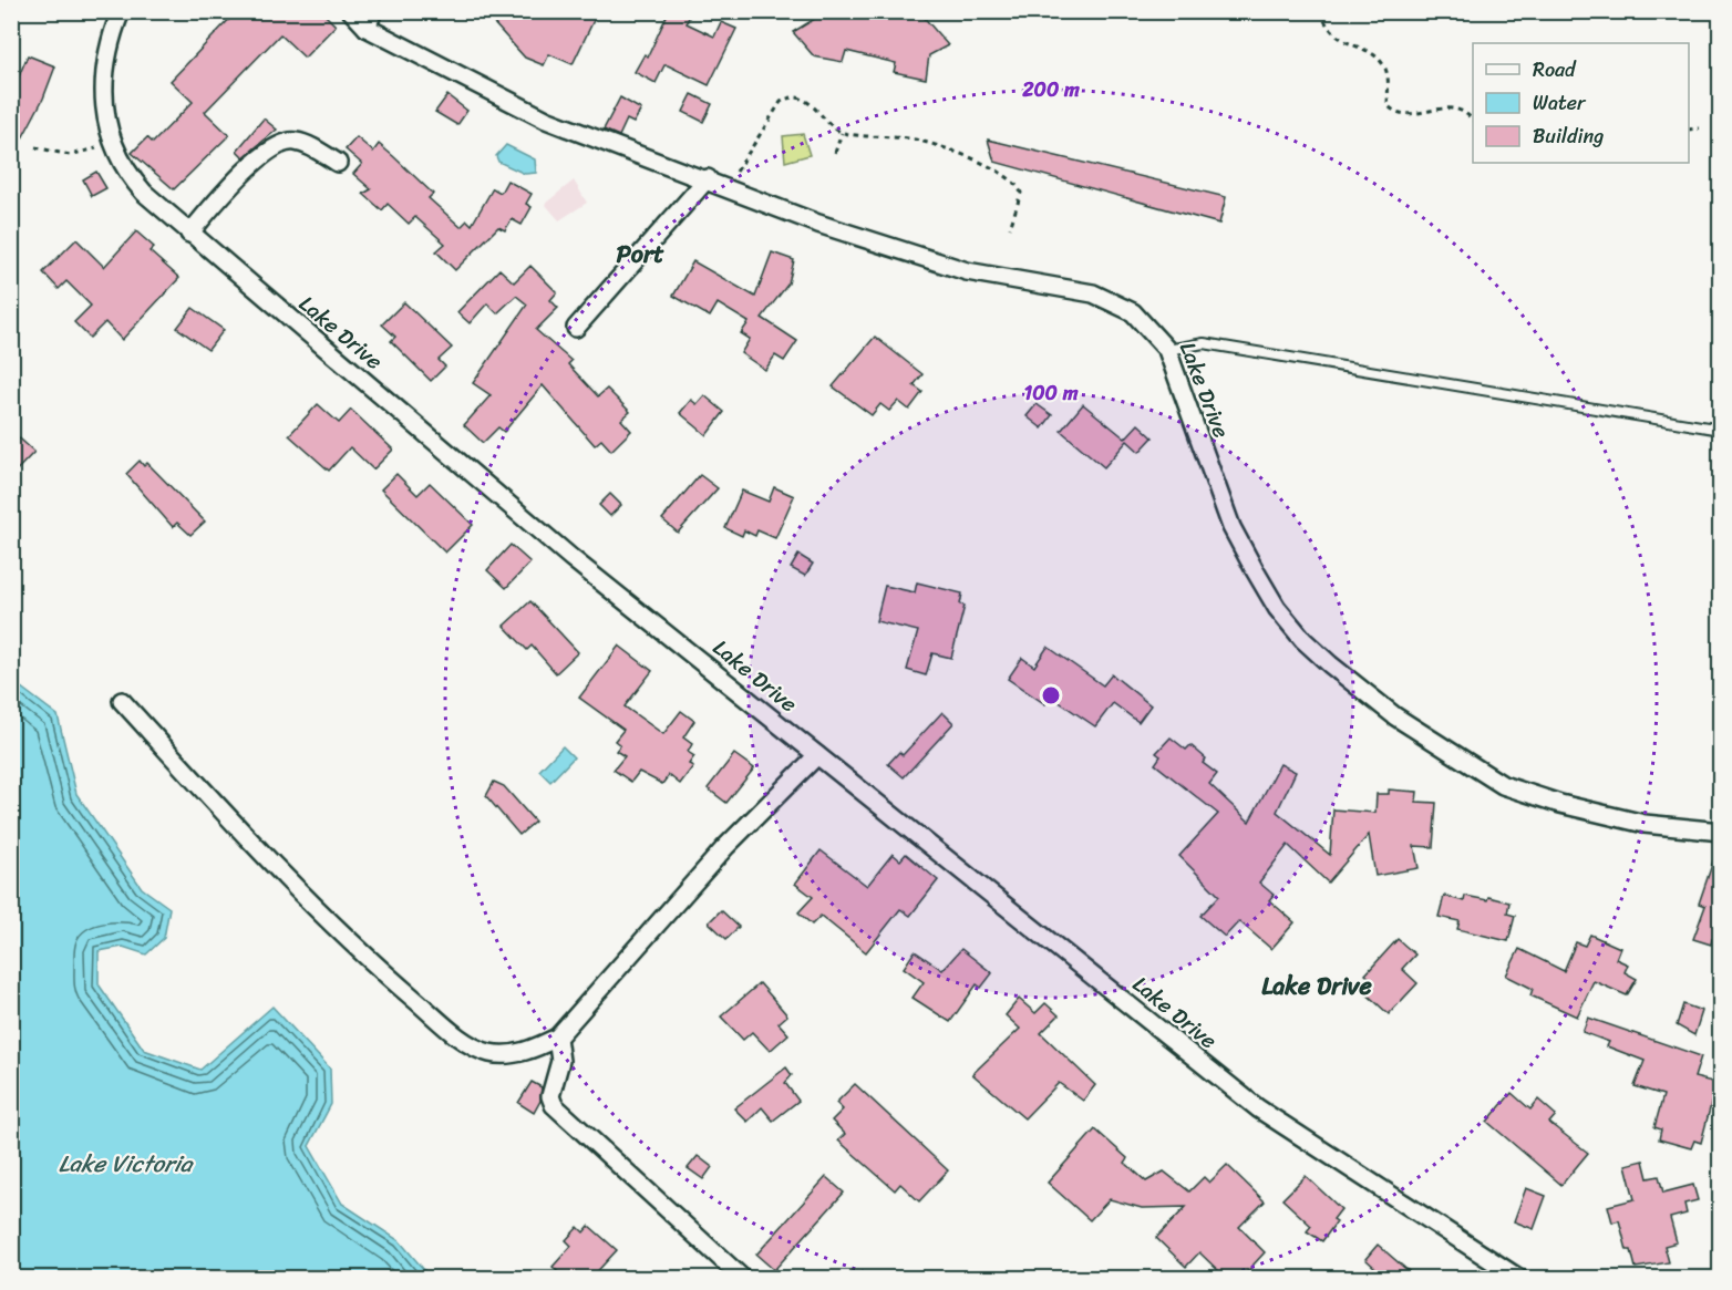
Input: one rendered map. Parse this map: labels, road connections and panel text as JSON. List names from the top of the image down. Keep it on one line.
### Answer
{"streets":{"street":["Lake Drive"]},"districts":["Port","Lake Drive"],"water":["Lake Victoria"],"legend":["Road","Water","Building"],"rings":["200 m","100 m"]}
